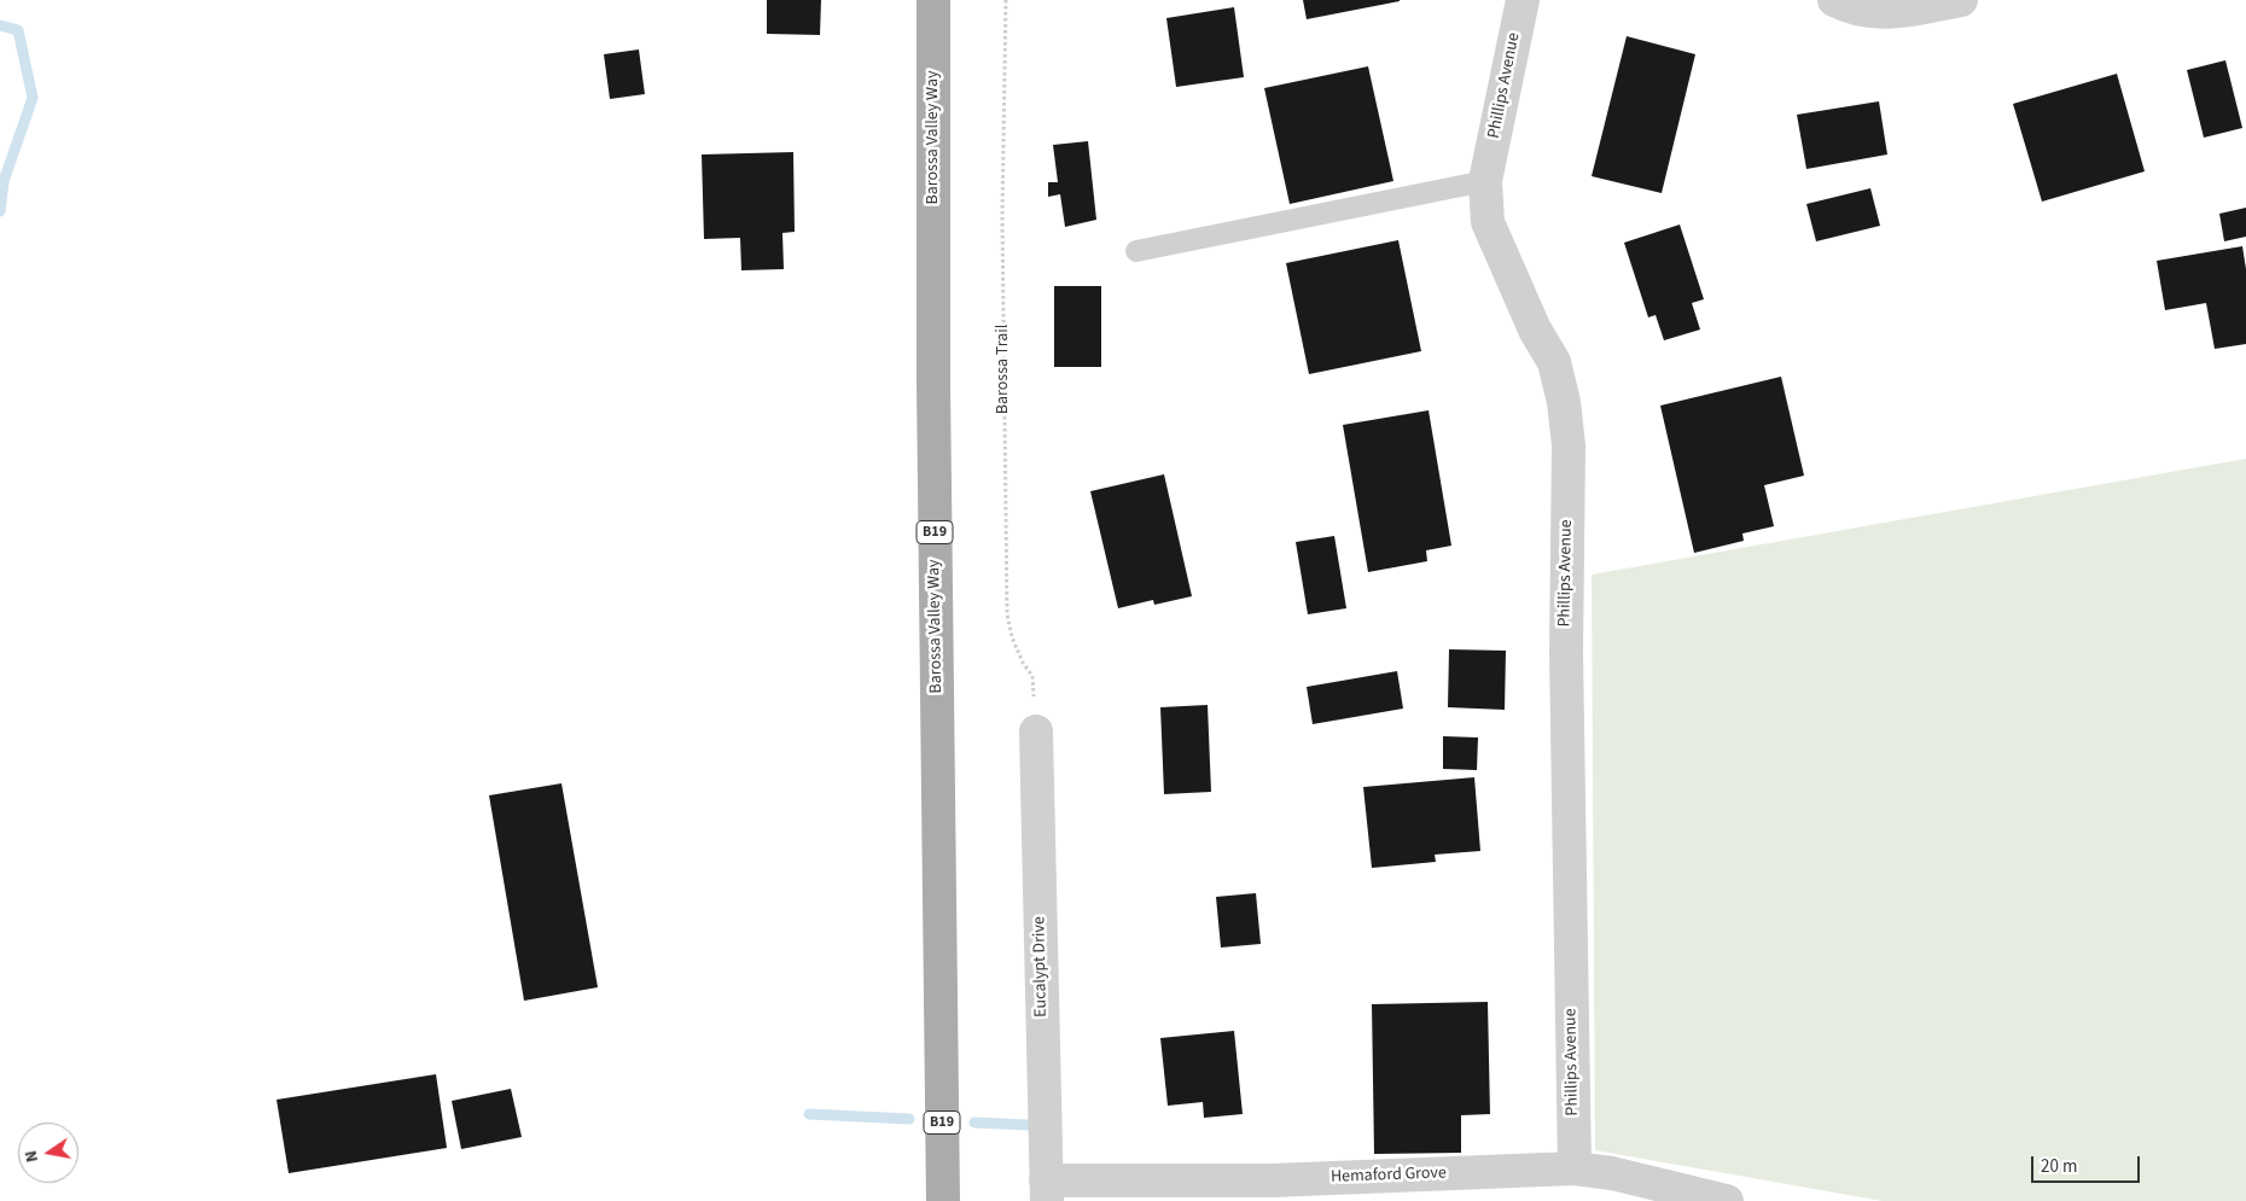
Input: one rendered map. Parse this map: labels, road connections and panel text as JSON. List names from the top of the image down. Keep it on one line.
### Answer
{"streets":{"main road":["Barossa Valley Way","B19"],"street":["Phillips Avenue","Eucalypt Drive","Hemaford Grove"],"path":["Barossa Trail"]},"crossings":[["Phillips Avenue","Hemaford Grove"],["Barossa Trail","Eucalypt Drive"],["Eucalypt Drive","Hemaford Grove"]],"scale_bar":"20 m","north":"left"}
